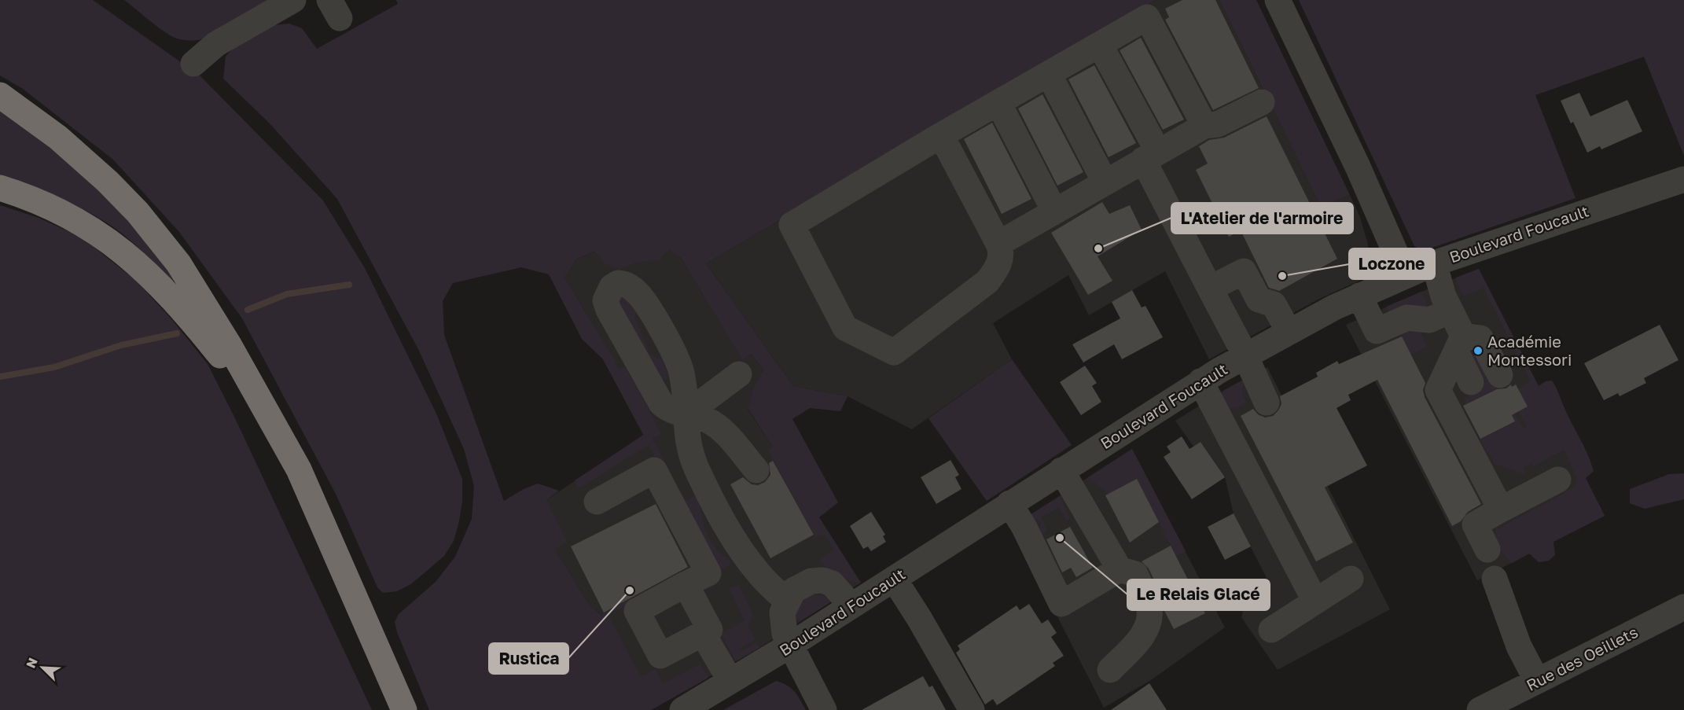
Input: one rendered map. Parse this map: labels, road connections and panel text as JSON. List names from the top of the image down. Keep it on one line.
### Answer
{"streets":{"street":["Boulevard Foucault","Rue des Oeillets"]},"places":["L'Atelier de l'armoire","Loczone","Académie Montessori","Le Relais Glacé","Rustica"],"north":"top left"}
